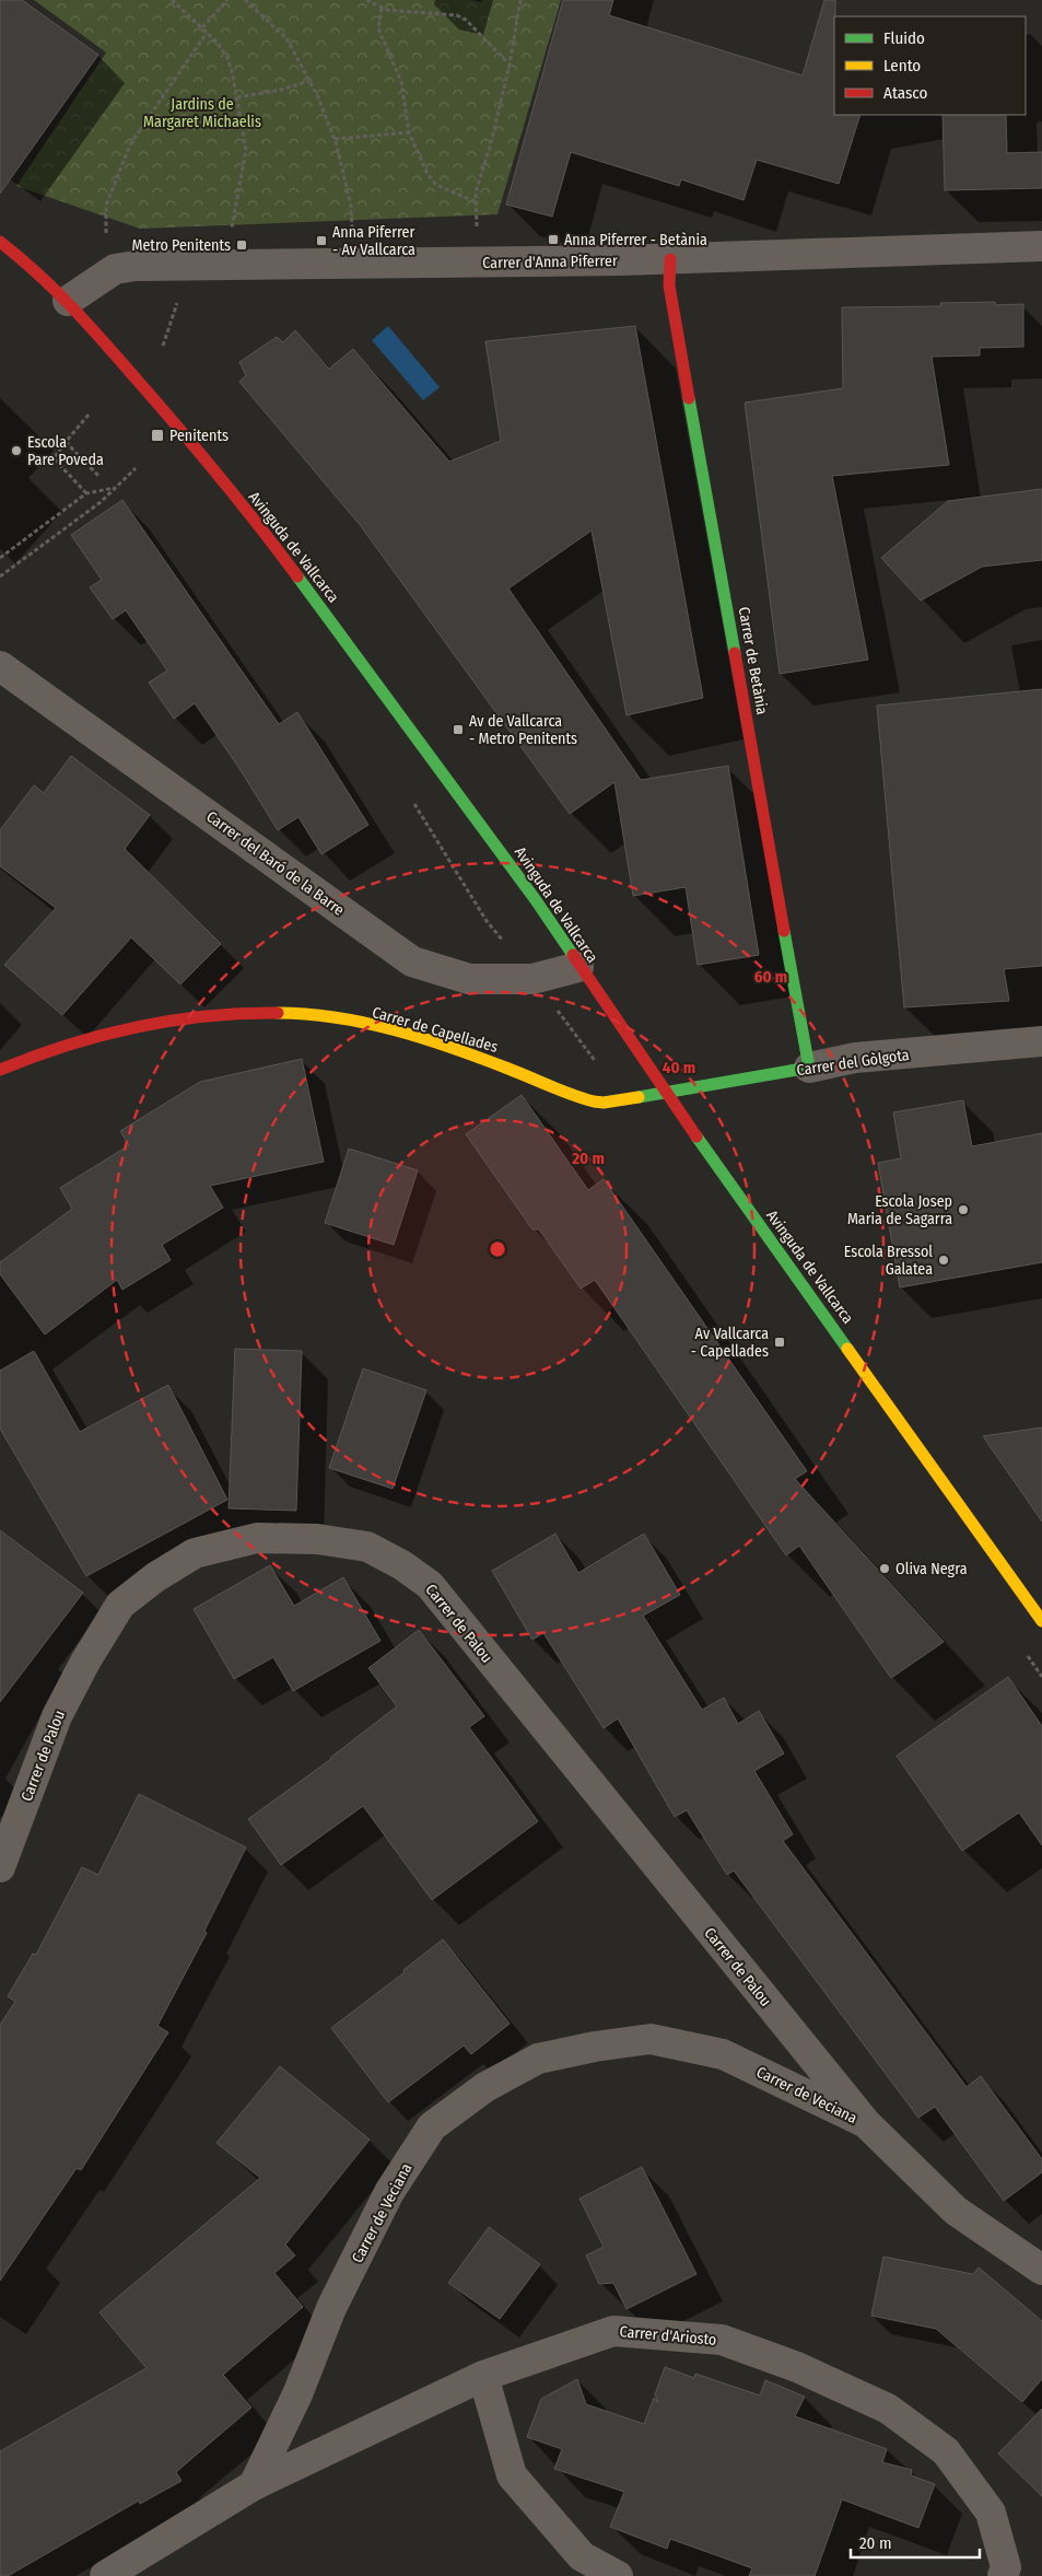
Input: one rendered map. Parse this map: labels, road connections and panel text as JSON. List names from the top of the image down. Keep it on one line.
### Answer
{"streets":{"main road":["Avinguda de Vallcarca","Carrer de Betània","Carrer de Capellades","Carrer del Gòlgota"],"street":["Carrer d'Anna Piferrer","Carrer del Baró de la Barre","Carrer de Palou","Carrer de Veciana","Carrer d'Ariosto"]},"crossings":[["Carrer d'Anna Piferrer","Avinguda de Vallcarca"],["Carrer d'Anna Piferrer","Carrer de Betània"],["Avinguda de Vallcarca","Carrer del Baró de la Barre"],["Avinguda de Vallcarca","Carrer de Capellades"],["Avinguda de Vallcarca","Carrer del Gòlgota"],["Carrer de Betània","Carrer del Gòlgota"],["Carrer de Capellades","Carrer del Gòlgota"],["Carrer de Palou","Carrer de Veciana"],["Carrer de Veciana","Carrer d'Ariosto"]],"parks":["Jardins de Margaret Michaelis"],"places":{"transit":["Anna Piferrer - Betània","Anna Piferrer - Av Vallcarca","Metro Penitents","Penitents","Av de Vallcarca - Metro Penitents","Av Vallcarca - Capellades"],"other":["Escola Pare Poveda","Escola Josep Maria de Sagarra","Escola Bressol Galatea","Oliva Negra"]},"legend":["Fluido","Lento","Atasco"],"scale_bar":"20 m","rings":["60 m","40 m","20 m"]}
